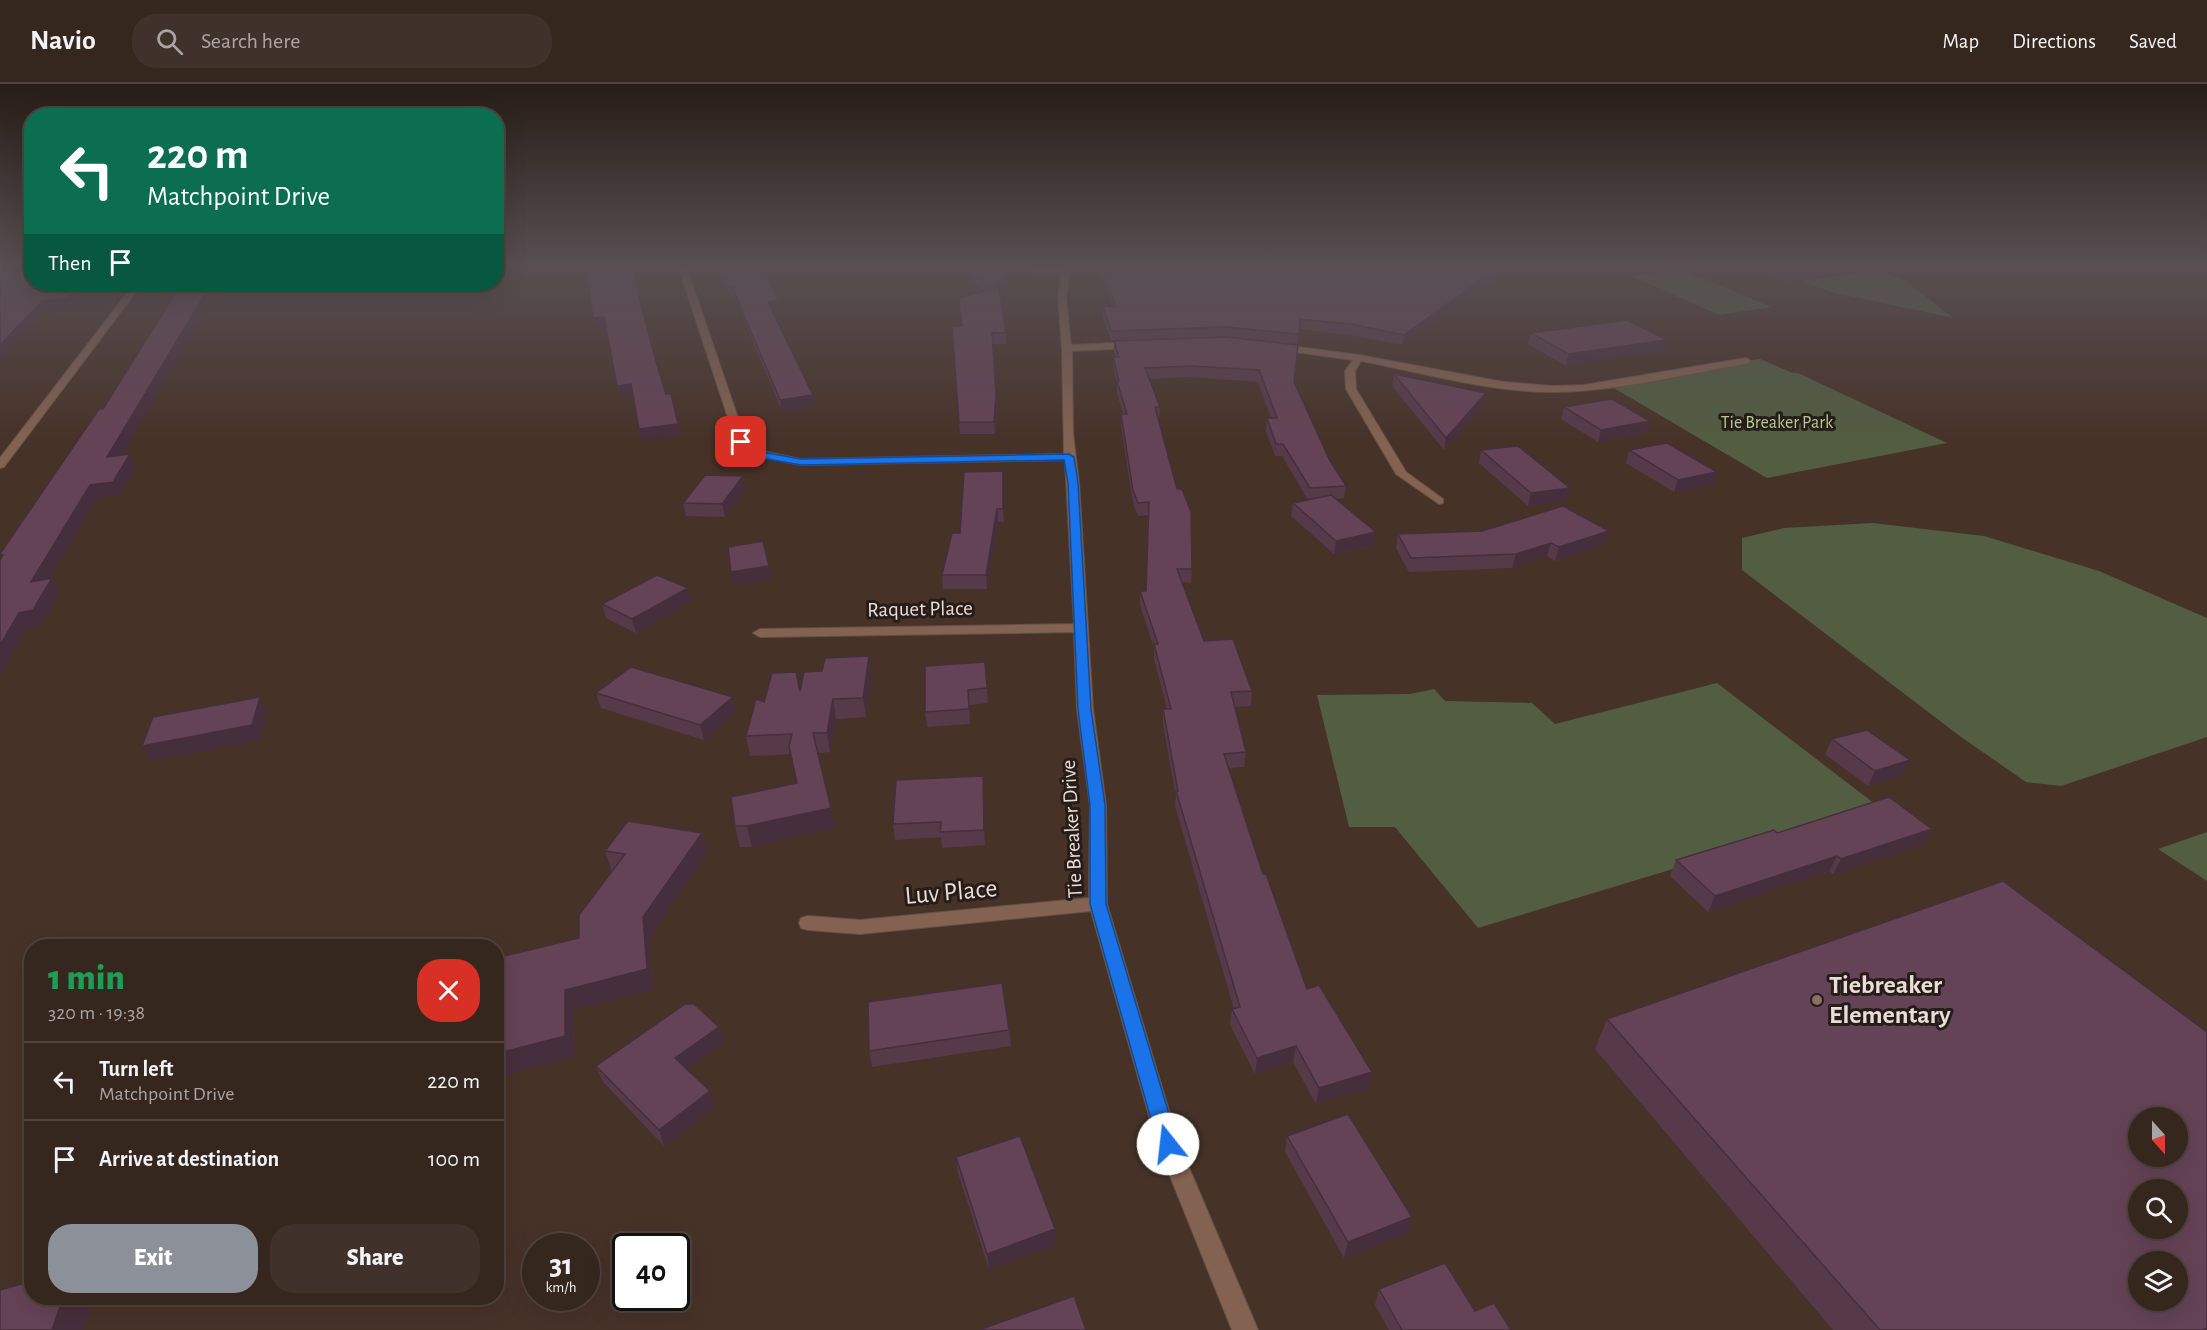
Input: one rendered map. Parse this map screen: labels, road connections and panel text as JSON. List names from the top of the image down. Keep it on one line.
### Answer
{"streets":{"street":["Raquet Place","Tie Breaker Drive","Luv Place"]},"crossings":[["Raquet Place","Tie Breaker Drive"],["Tie Breaker Drive","Luv Place"]],"parks":["Tie Breaker Park"],"places":["Tiebreaker Elementary"],"north":"bottom","page":{"header":"Navio","search":"Search here","nav":["Map","Directions","Saved"],"turn":["220 m","Matchpoint Drive"],"then":"Then","heading":["1 min","320 m · 19:38"],"list":[{"name":"Turn left","note":"Matchpoint Drive","value":"220 m"},{"name":"Arrive at destination","value":"100 m"}],"buttons":["Exit","Share"],"speed":"31 km/h","limit":"40"}}
